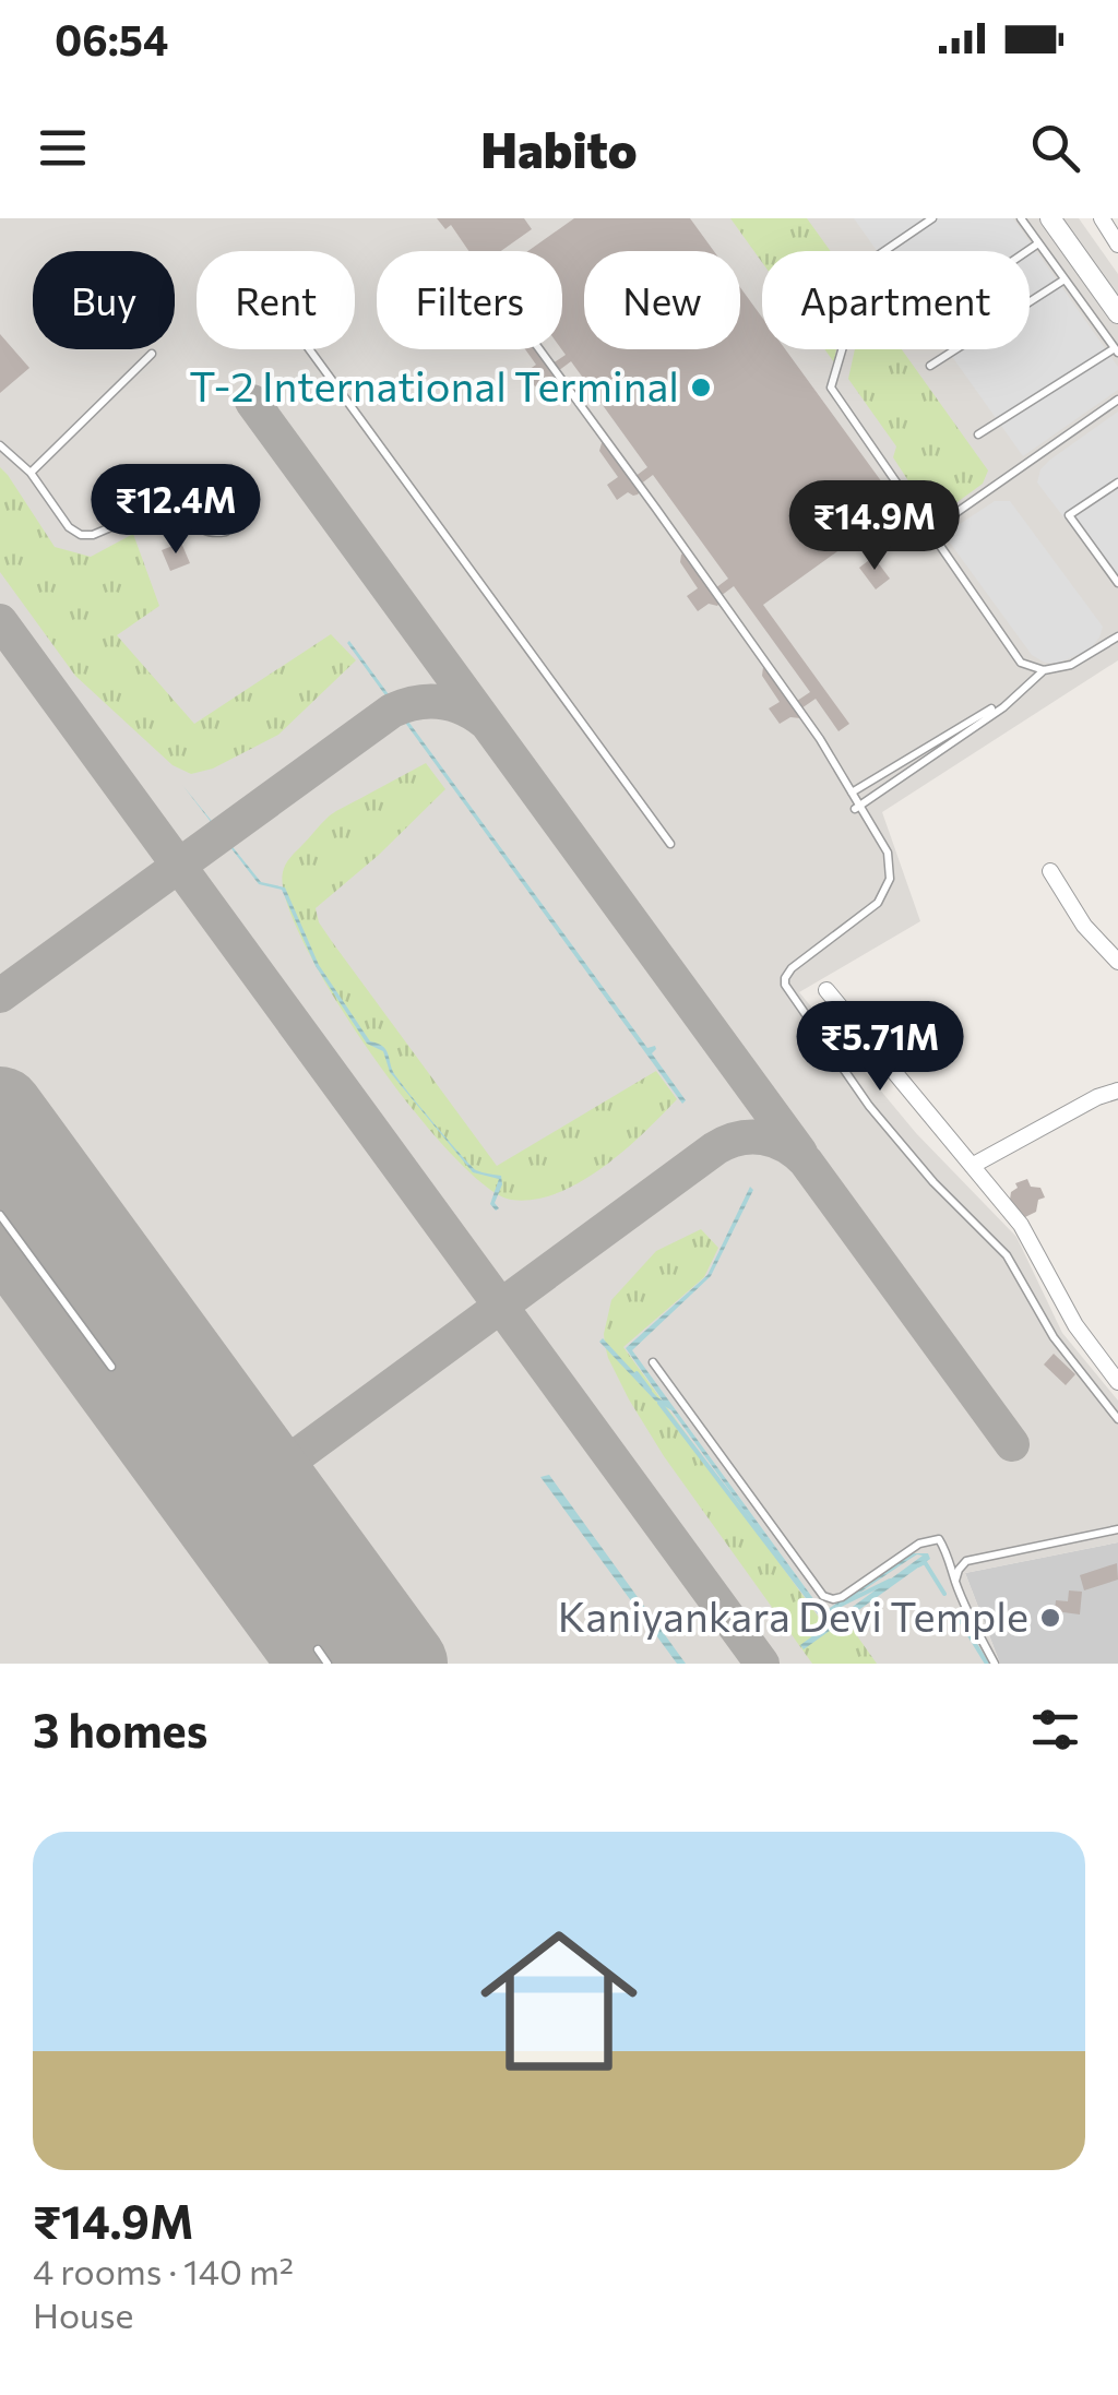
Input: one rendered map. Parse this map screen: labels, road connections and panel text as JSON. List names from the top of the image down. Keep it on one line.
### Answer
{"places":["T-2 International Terminal","Kaniyankara Devi Temple"],"page":{"status":"06:54","header":"Habito","chip":["Buy","Rent","Filters","New","Apartment"],"price":["₹12.4M","₹14.9M","₹5.71M"],"heading":"3 homes","list":[{"name":"₹14.9M","note":"4 rooms · 140 m² · House"}]}}
